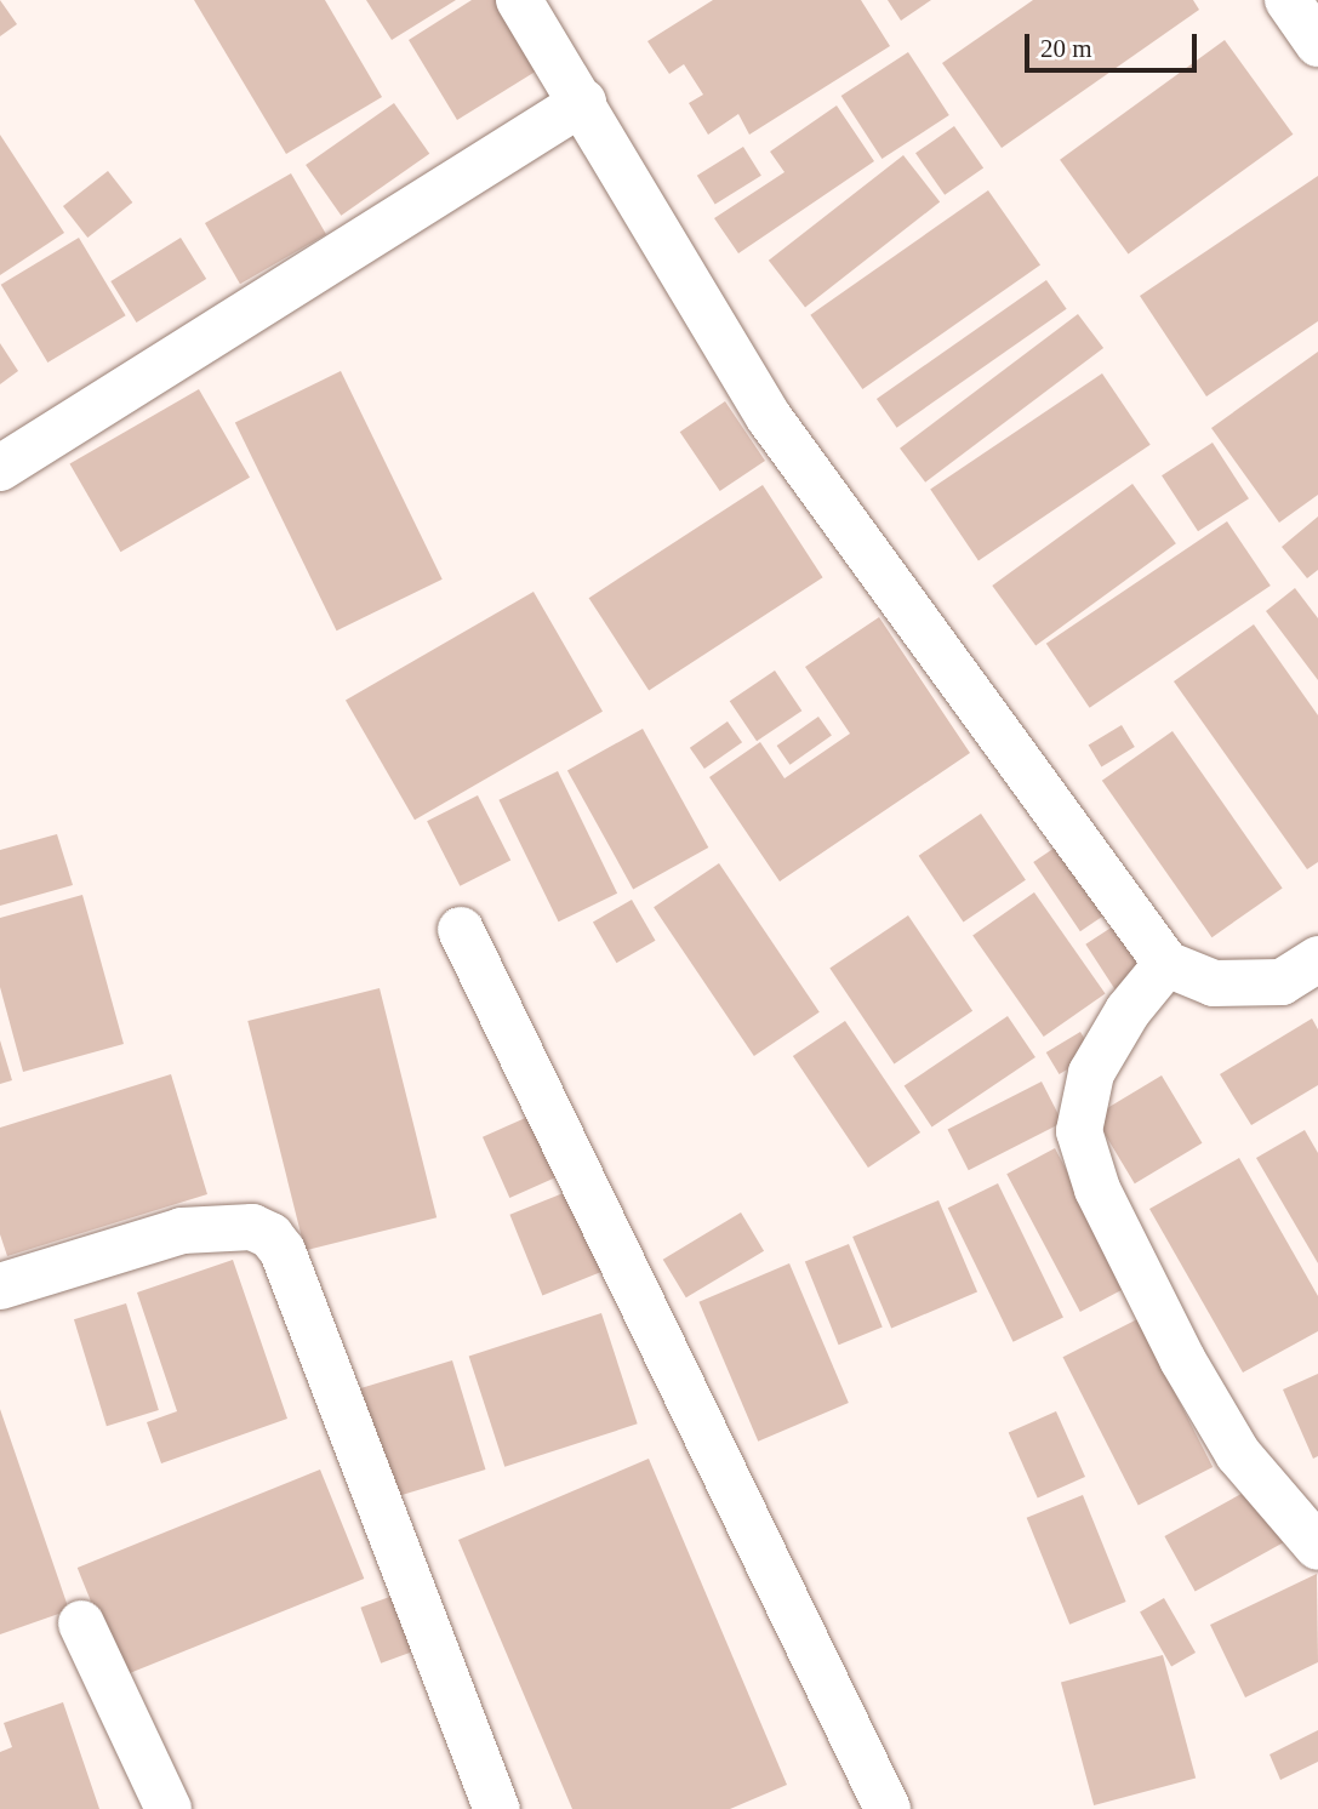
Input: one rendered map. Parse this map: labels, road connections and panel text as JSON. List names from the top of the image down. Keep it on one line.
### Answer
{"scale_bar":"20 m"}
